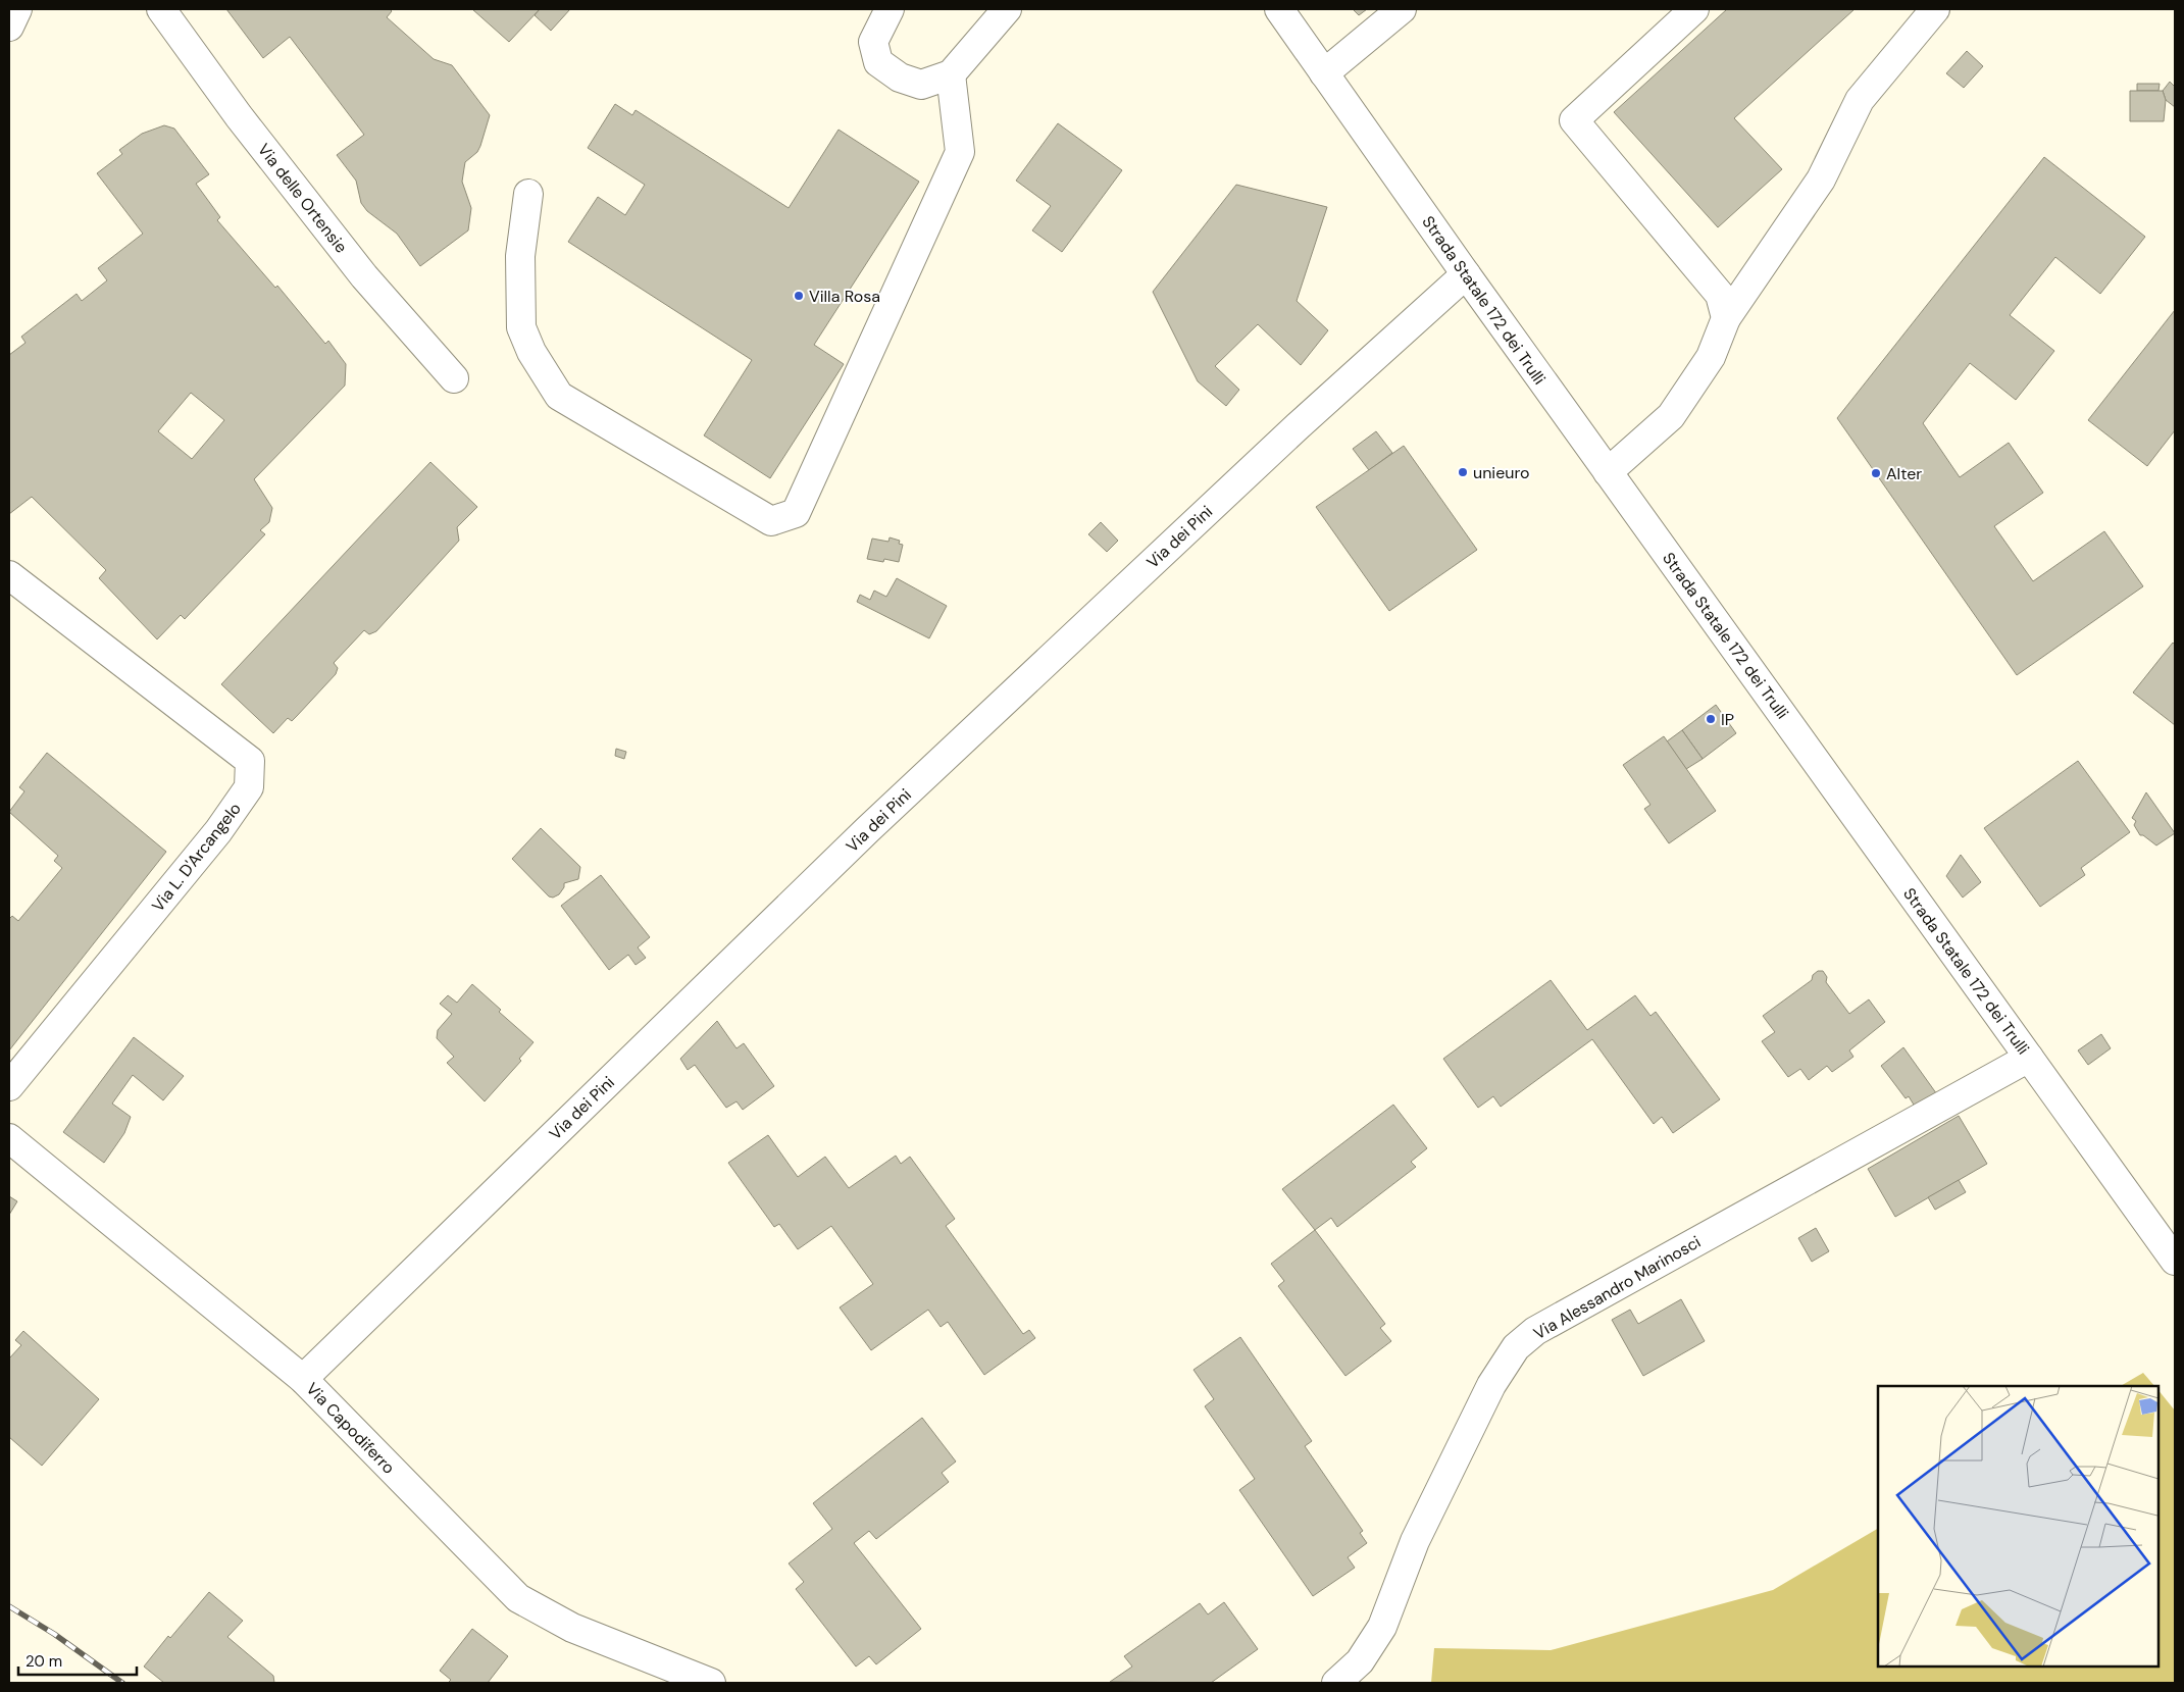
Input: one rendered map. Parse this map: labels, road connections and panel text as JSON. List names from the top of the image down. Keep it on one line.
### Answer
{"streets":{"street":["Via delle Ortensie","Strada Statale 172 dei Trulli","Via dei Pini","Via L. D'Arcangelo","Via Alessandro Marinosci","Via Capodiferro"]},"crossings":[["Strada Statale 172 dei Trulli","Via dei Pini"],["Strada Statale 172 dei Trulli","Via Alessandro Marinosci"],["Via dei Pini","Via Capodiferro"]],"places":["Villa Rosa","unieuro","Alter","IP"],"scale_bar":"20 m"}
